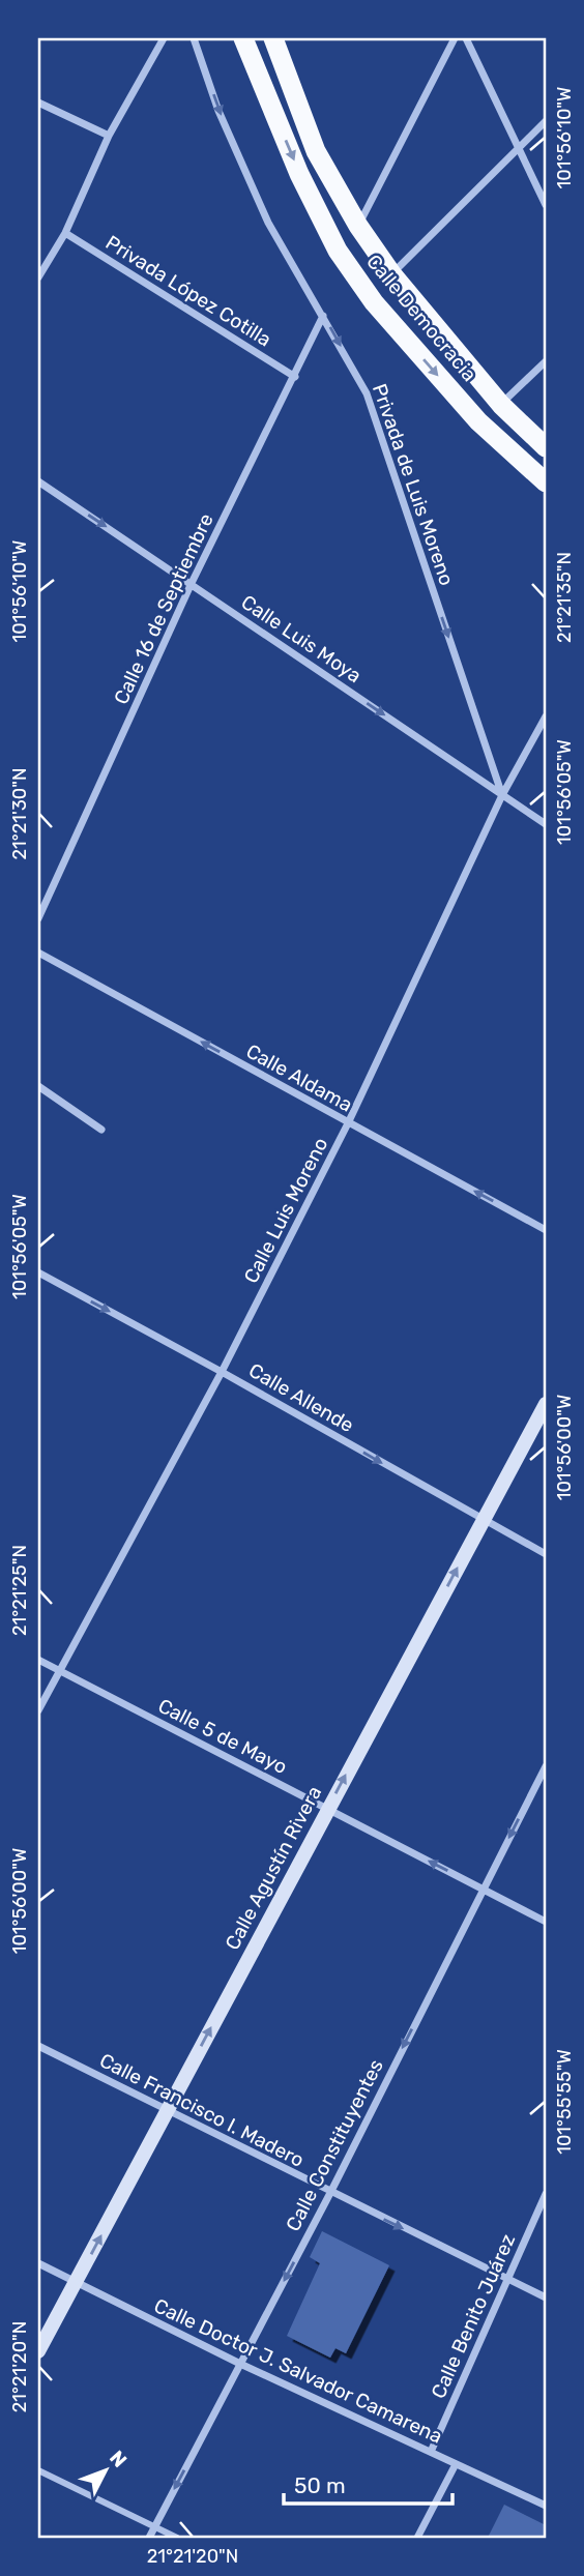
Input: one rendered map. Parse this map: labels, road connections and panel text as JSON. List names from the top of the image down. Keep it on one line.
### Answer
{"streets":{"highway":["Calle Democracia"],"main road":["Calle Agustín Rivera"],"street":["Privada López Cotilla","Privada de Luis Moreno","Calle 16 de Septiembre","Calle Luis Moya","Calle Aldama","Calle Luis Moreno","Calle Allende","Calle 5 de Mayo","Calle Francisco I. Madero","Calle Constituyentes","Calle Benito Juárez","Calle Doctor J. Salvador Camarena"]},"crossings":[["Privada López Cotilla","Calle 16 de Septiembre"],["Privada de Luis Moreno","Calle 16 de Septiembre"],["Privada de Luis Moreno","Calle Luis Moya"],["Privada de Luis Moreno","Calle Luis Moreno"],["Calle 16 de Septiembre","Calle Luis Moya"],["Calle Luis Moya","Calle Luis Moreno"],["Calle Aldama","Calle Luis Moreno"],["Calle Luis Moreno","Calle Allende"],["Calle Luis Moreno","Calle 5 de Mayo"],["Calle Allende","Calle Agustín Rivera"],["Calle 5 de Mayo","Calle Agustín Rivera"],["Calle 5 de Mayo","Calle Constituyentes"],["Calle Agustín Rivera","Calle Francisco I. Madero"],["Calle Agustín Rivera","Calle Doctor J. Salvador Camarena"],["Calle Francisco I. Madero","Calle Constituyentes"],["Calle Francisco I. Madero","Calle Benito Juárez"],["Calle Constituyentes","Calle Doctor J. Salvador Camarena"],["Calle Benito Juárez","Calle Doctor J. Salvador Camarena"]],"one_way":["Privada de Luis Moreno","Calle Luis Moya","Calle Aldama","Calle Allende","Calle Agustín Rivera","Calle Constituyentes"],"scale_bar":"50 m","north":"top right","coordinates":["101°56'10\"W","21°21'35\"N","101°56'05\"W","21°21'30\"N","101°56'00\"W","21°21'25\"N","101°55'55\"W","21°21'20\"N"]}
